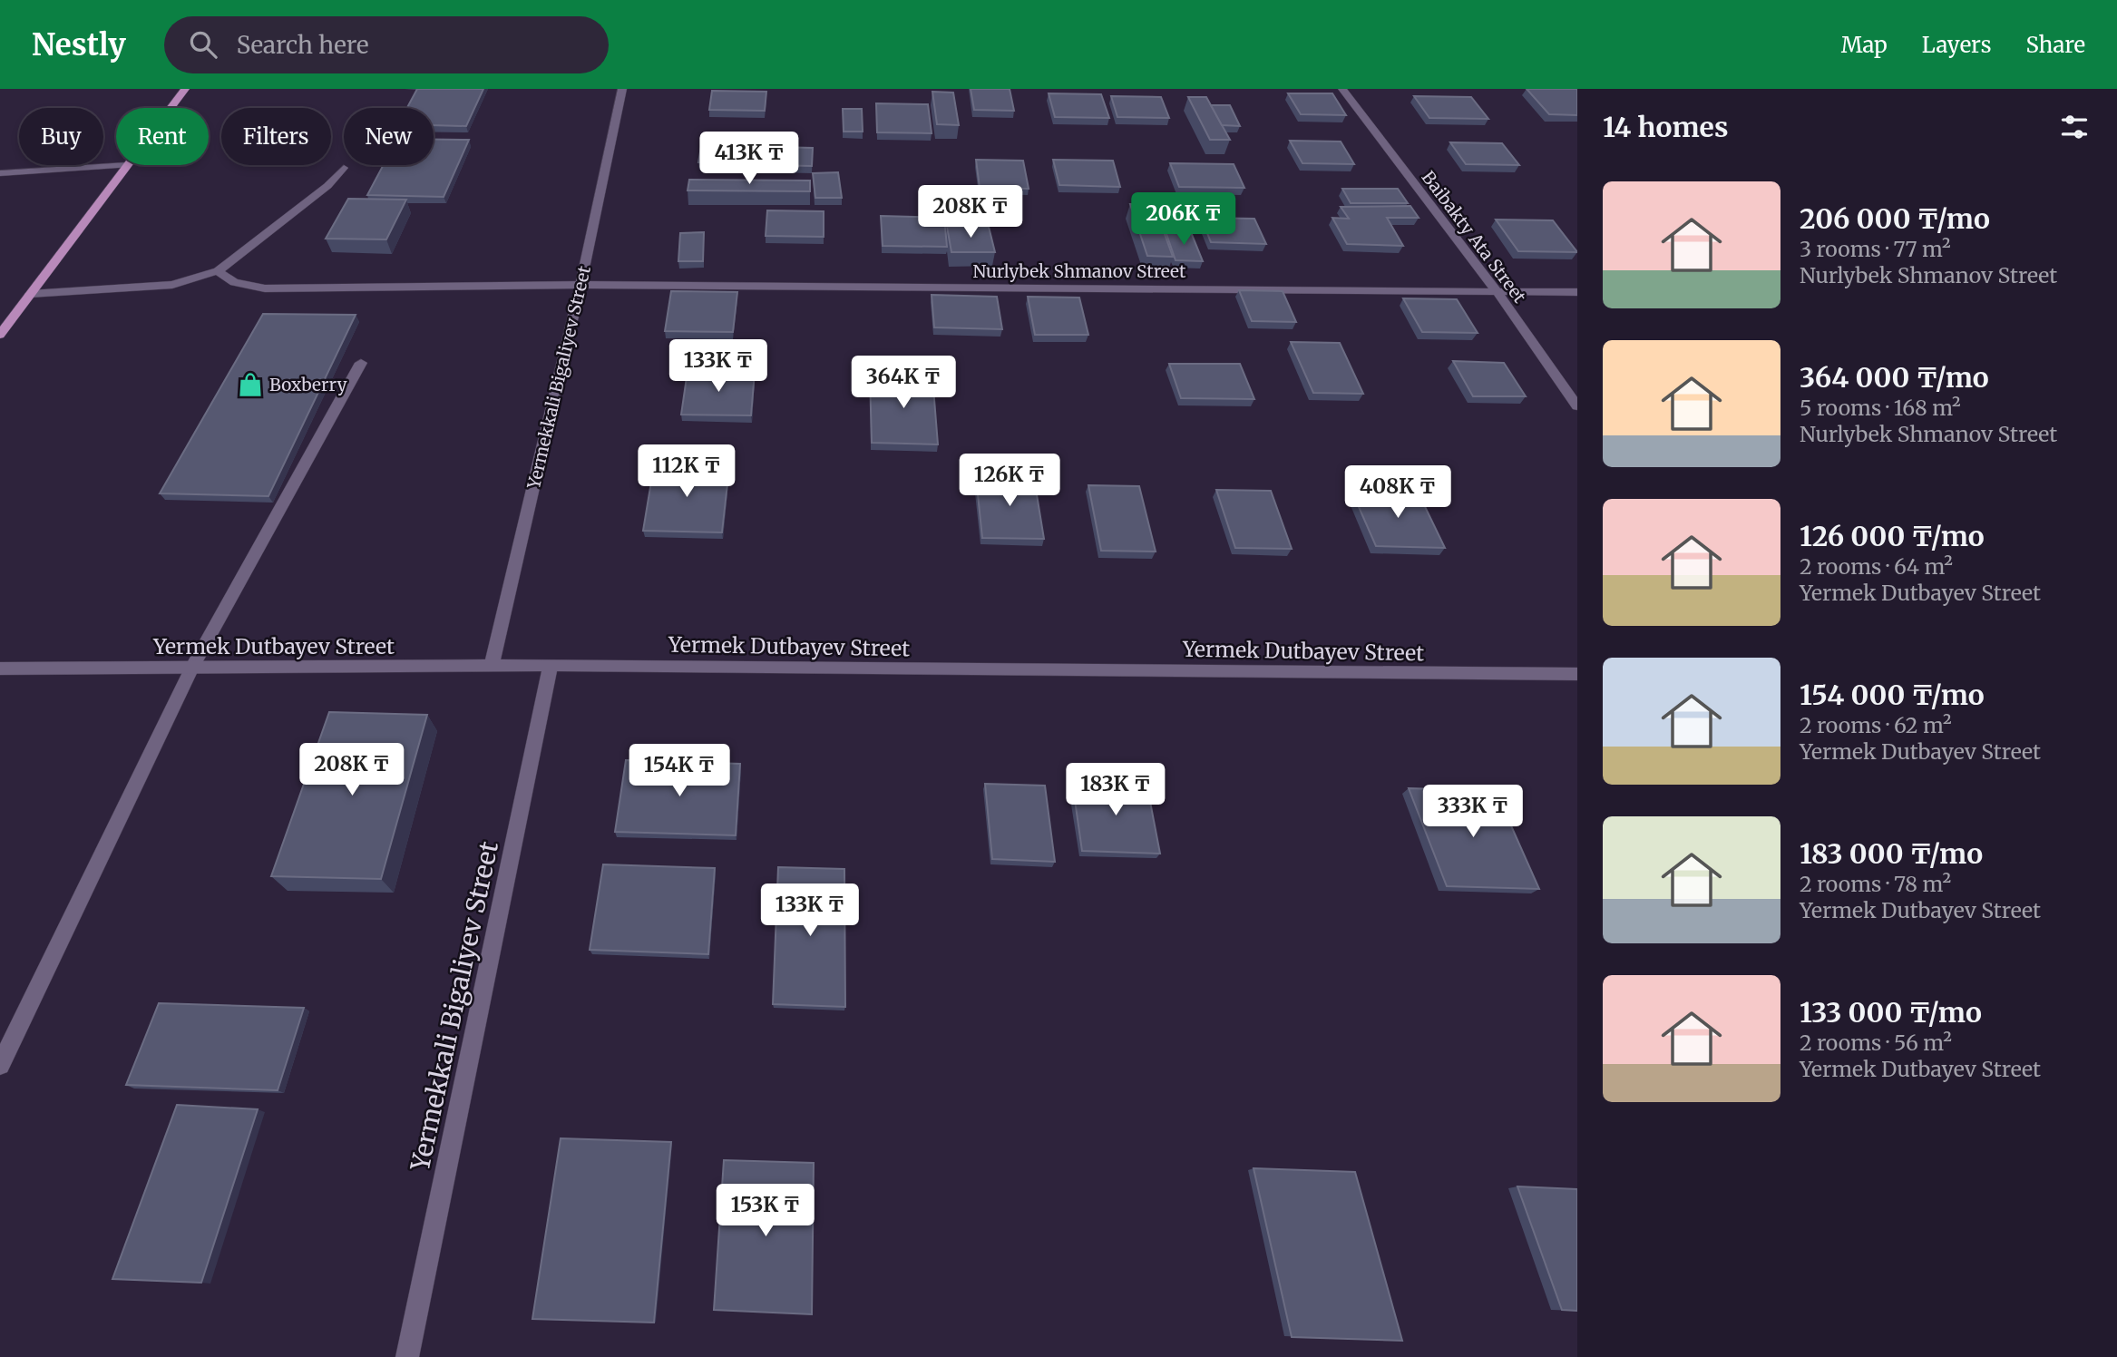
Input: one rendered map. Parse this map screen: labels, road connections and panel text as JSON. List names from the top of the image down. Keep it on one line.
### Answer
{"streets":{"street":["Baibakty Ata Street","Nurlybek Shmanov Street","Yermekkali Bigaliyev Street","Yermek Dutbayev Street"]},"crossings":[["Baibakty Ata Street","Nurlybek Shmanov Street"],["Nurlybek Shmanov Street","Yermekkali Bigaliyev Street"],["Yermekkali Bigaliyev Street","Yermek Dutbayev Street"]],"places":{"shop":["Boxberry"]},"page":{"header":"Nestly","search":"Search here","nav":["Map","Layers","Share"],"heading":"14 homes","chip":["Buy","Rent","Filters","New"],"price":["413K ₸","208K ₸","206K ₸","133K ₸","364K ₸","112K ₸","126K ₸","408K ₸","208K ₸","154K ₸","183K ₸","333K ₸","133K ₸","153K ₸"],"list":[{"name":"206 000 ₸/mo","note":"3 rooms · 77 m² · Nurlybek Shmanov Street"},{"name":"364 000 ₸/mo","note":"5 rooms · 168 m² · Nurlybek Shmanov Street"},{"name":"126 000 ₸/mo","note":"2 rooms · 64 m² · Yermek Dutbayev Street"},{"name":"154 000 ₸/mo","note":"2 rooms · 62 m² · Yermek Dutbayev Street"},{"name":"183 000 ₸/mo","note":"2 rooms · 78 m² · Yermek Dutbayev Street"},{"name":"133 000 ₸/mo","note":"2 rooms · 56 m² · Yermek Dutbayev Street"}]}}
